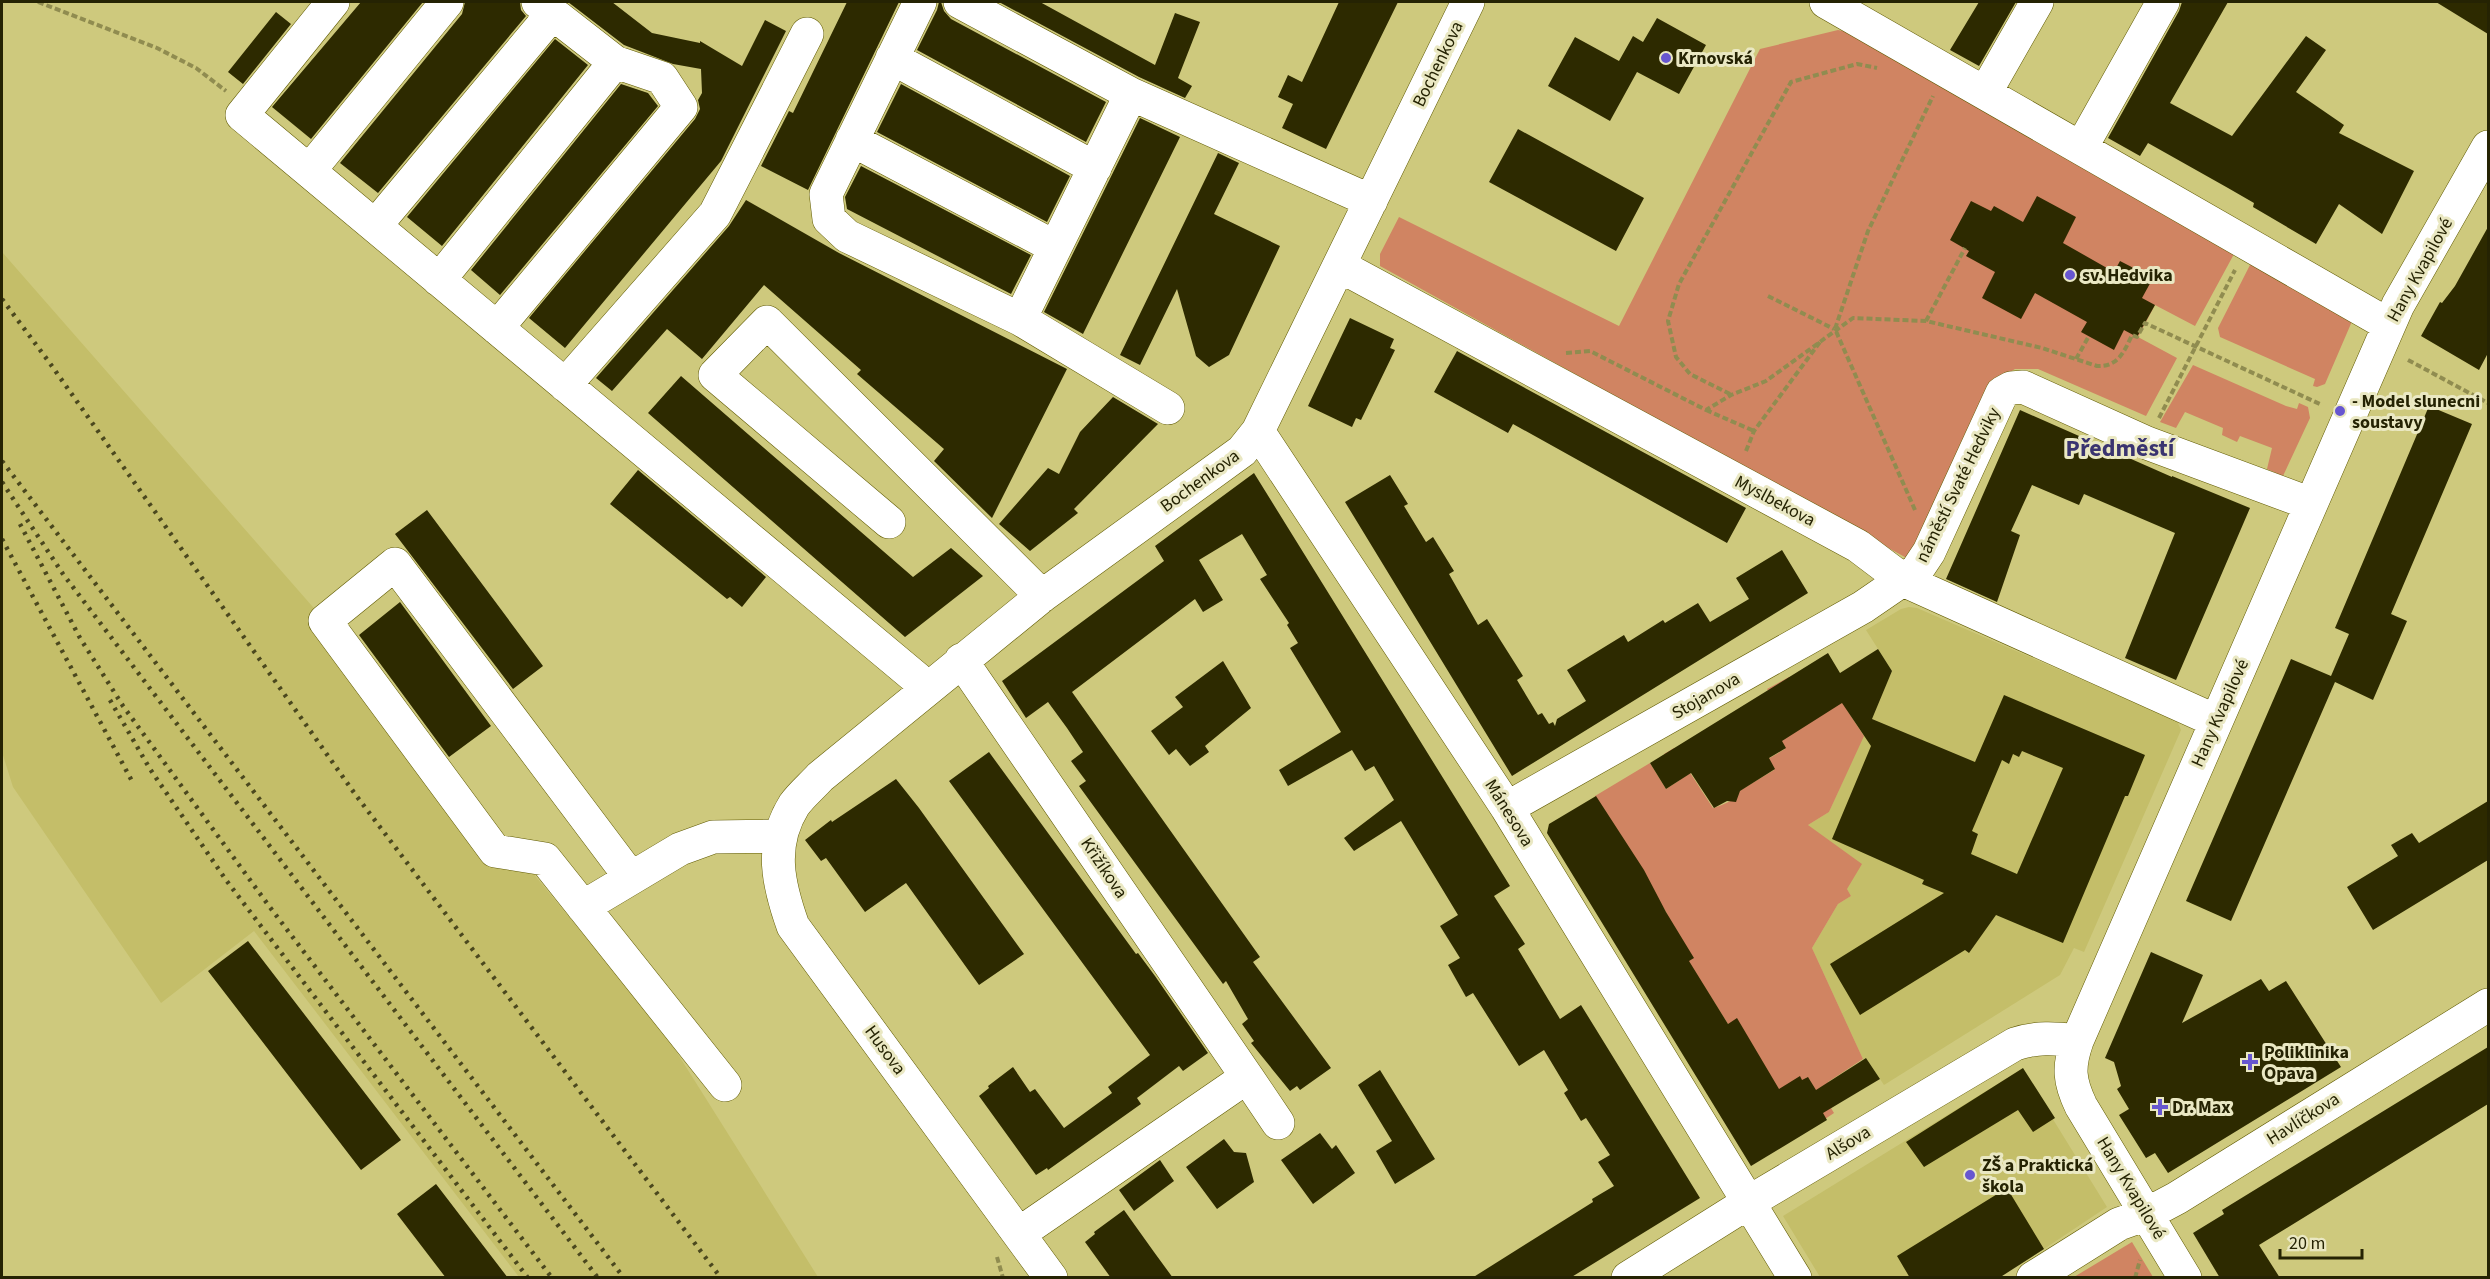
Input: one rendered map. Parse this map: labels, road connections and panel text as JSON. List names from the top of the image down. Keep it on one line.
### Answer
{"streets":{"street":["Bochenkova","Hany Kvapilové","náměstí Svaté Hedviky","Myslbekova","Stojanova","Mánesova","Křižíkova","Husova","Havlíčkova","Alšova"]},"crossings":[["Bochenkova","Myslbekova"],["Bochenkova","Mánesova"],["Bochenkova","Křižíkova"],["Bochenkova","Husova"],["Hany Kvapilové","náměstí Svaté Hedviky"],["Hany Kvapilové","Myslbekova"],["Hany Kvapilové","Havlíčkova"],["Hany Kvapilové","Alšova"],["náměstí Svaté Hedviky","Myslbekova"],["náměstí Svaté Hedviky","Stojanova"],["Myslbekova","Stojanova"],["Stojanova","Mánesova"],["Mánesova","Alšova"]],"districts":["Předměstí"],"places":{"other":["Krnovská","sv. Hedvika","- Model slunecni soustavy","ZŠ a Praktická škola"],"health":["Poliklinika Opava","Dr. Max"]},"scale_bar":"20 m"}
